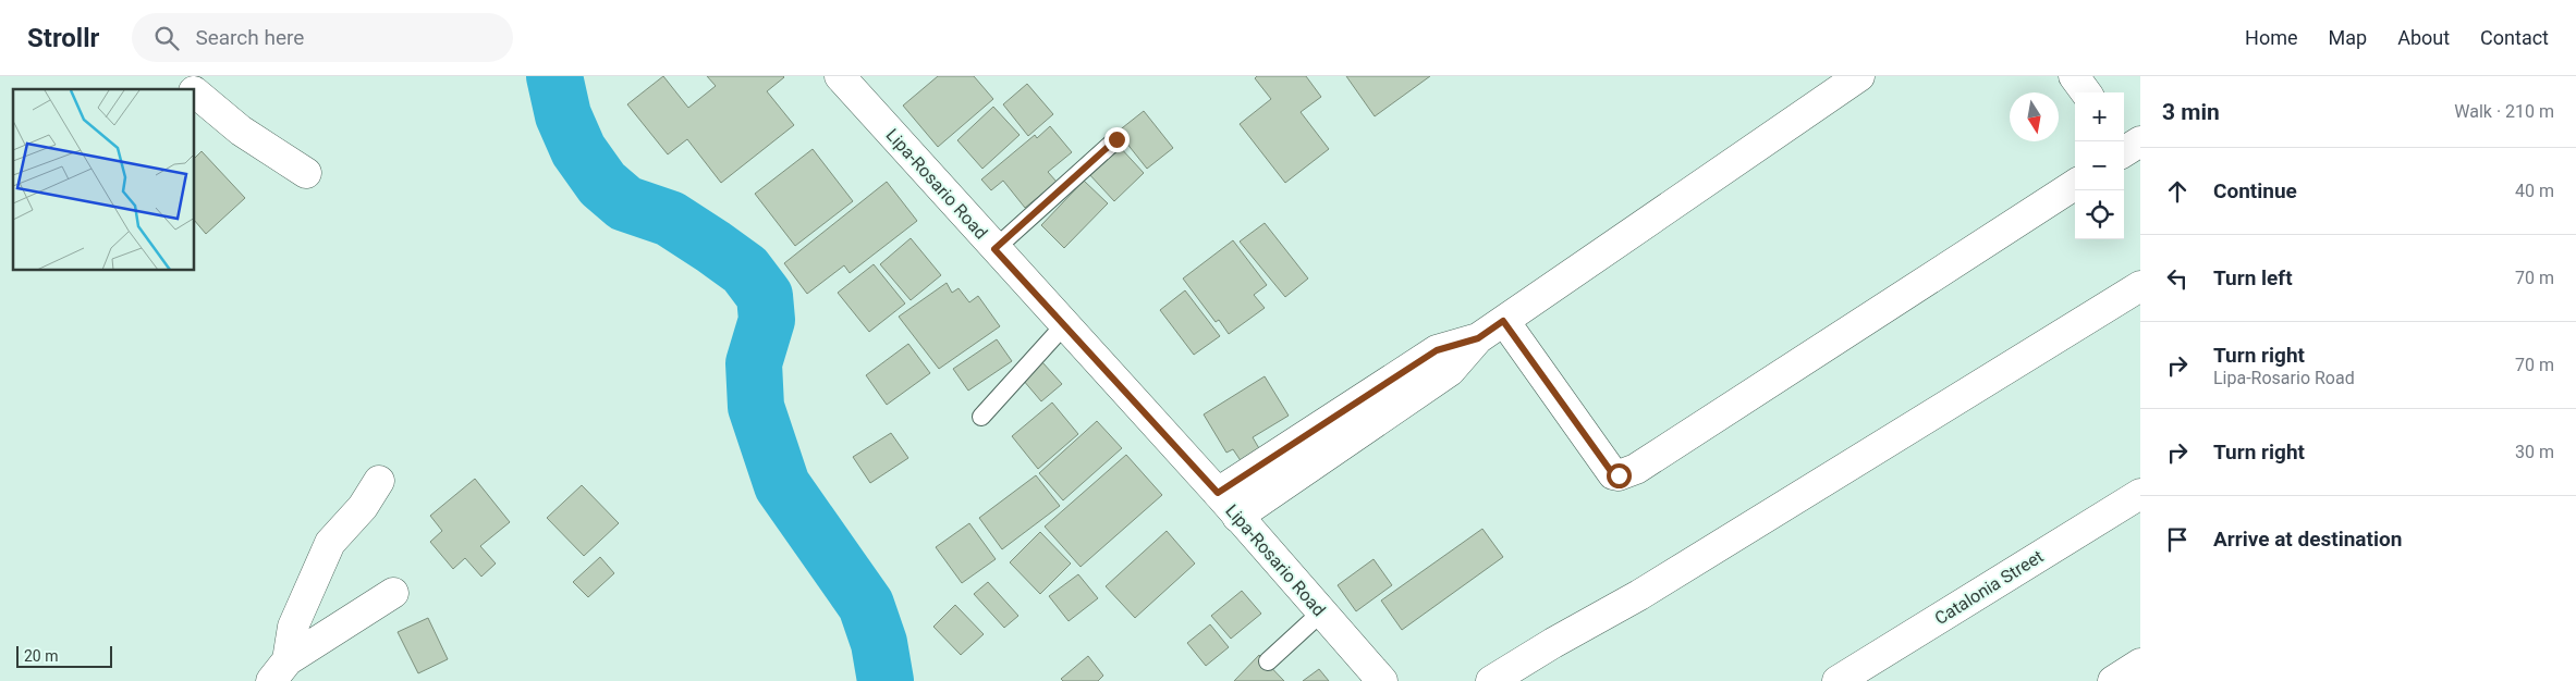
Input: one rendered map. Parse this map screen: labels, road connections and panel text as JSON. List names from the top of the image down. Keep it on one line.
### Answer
{"streets":{"street":["Lipa-Rosario Road","Catalonia Street"]},"scale_bar":"20 m","north":"bottom","page":{"header":"Strollr","search":"Search here","nav":["Home","Map","About","Contact"],"heading":["3 min","Walk · 210 m"],"map_buttons":["+","−"],"list":[["Continue","40 m"],["Turn left","70 m"],["Turn right","Lipa-Rosario Road","70 m"],["Turn right","30 m"],"Arrive at destination"],"scale":"20 m"}}
